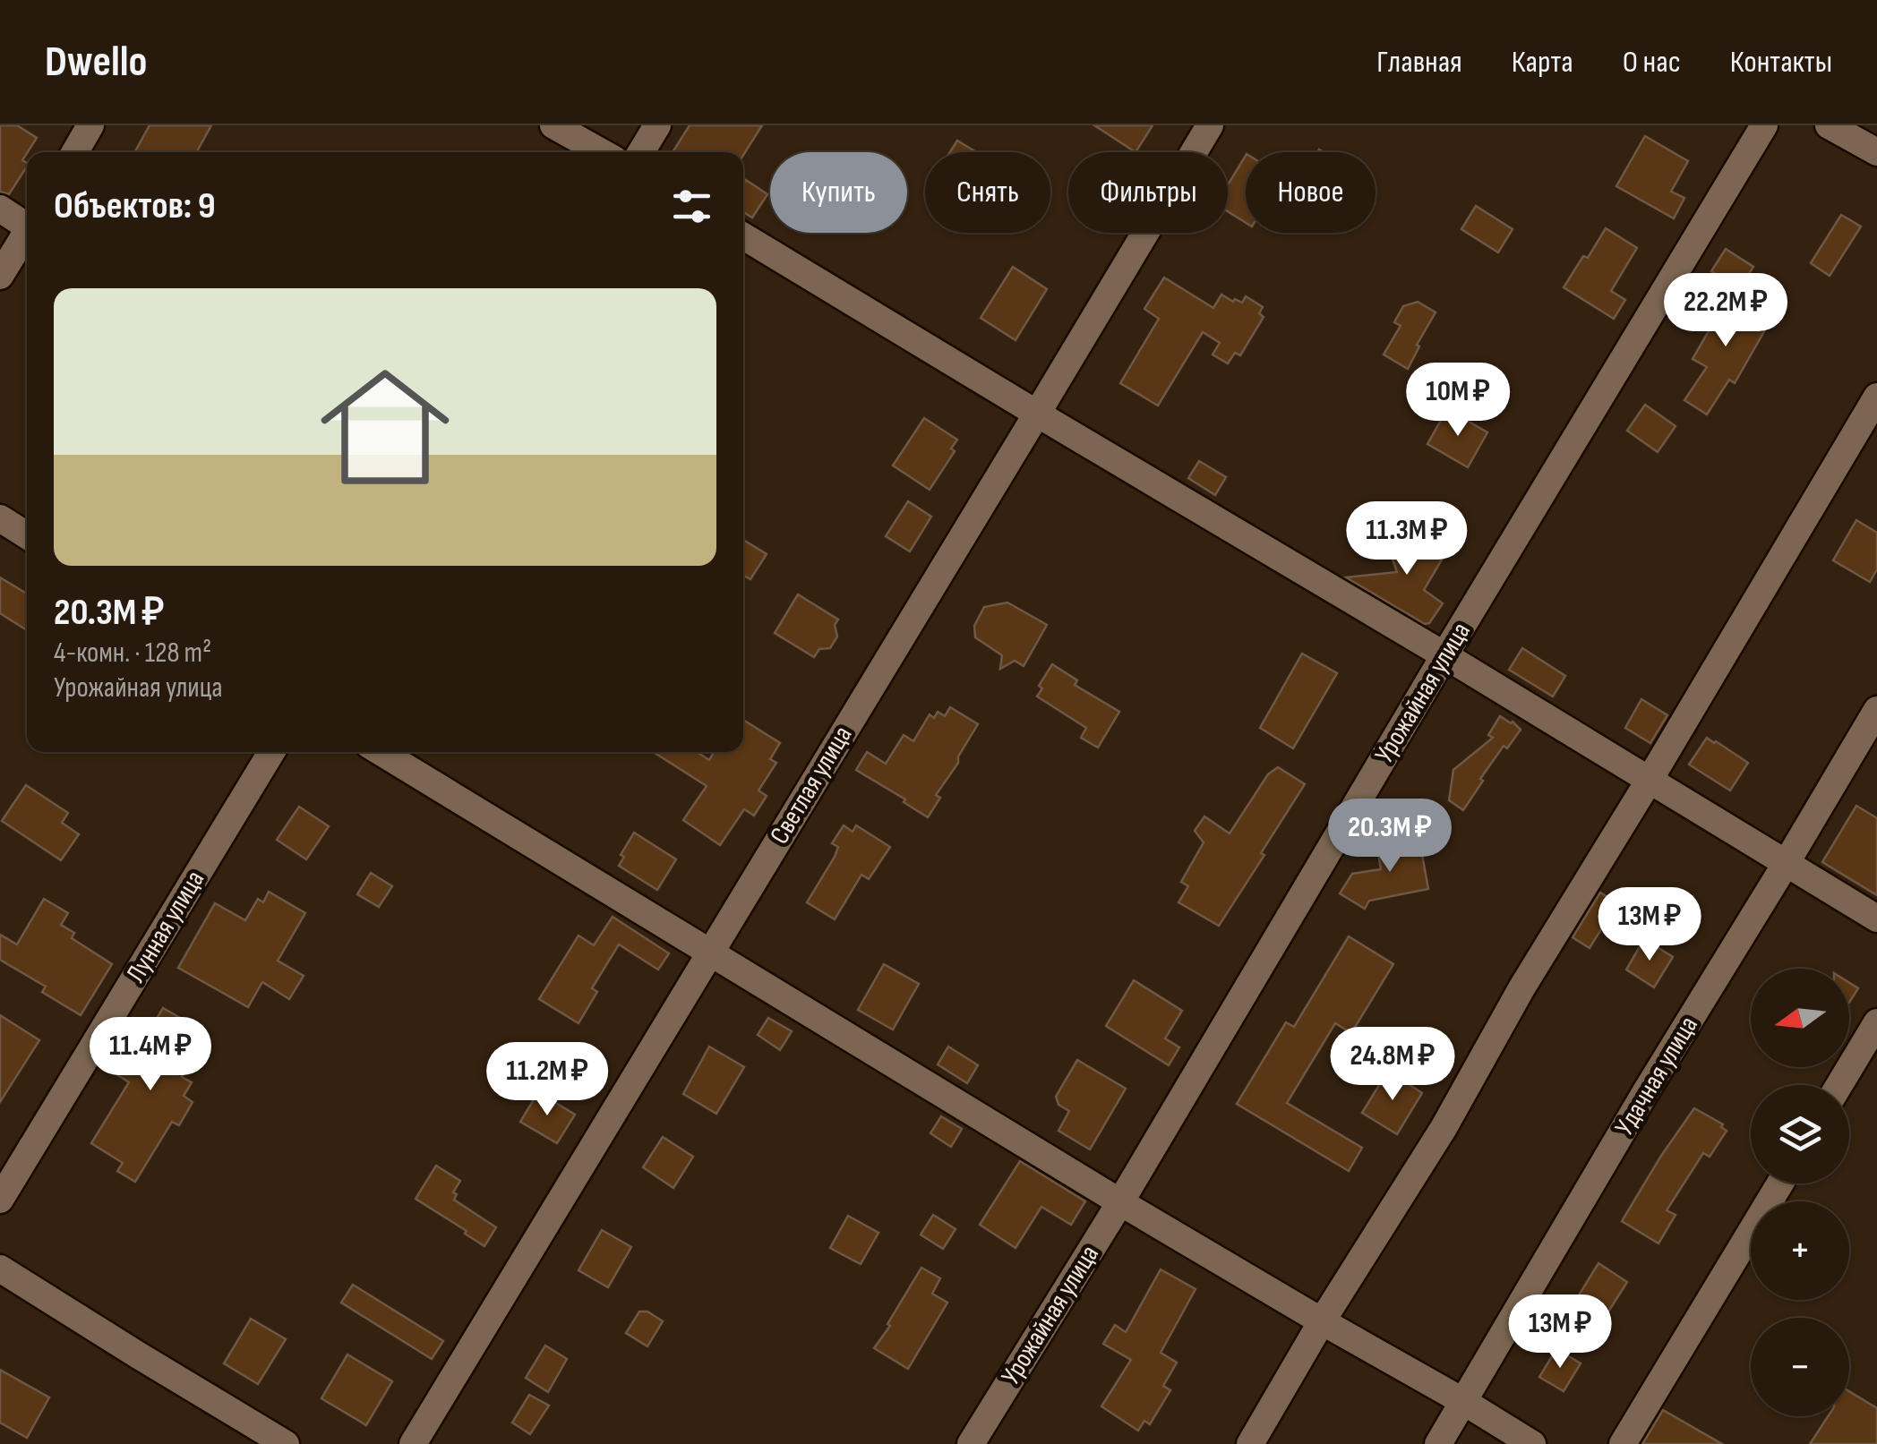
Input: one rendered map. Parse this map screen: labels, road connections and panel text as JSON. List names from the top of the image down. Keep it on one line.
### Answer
{"streets":{"street":["Урожайная улица","Светлая улица","Лунная улица","Удачная улица"]},"north":"left","page":{"header":"Dwello","nav":["Главная","Карта","О нас","Контакты"],"chip":["Купить","Снять","Фильтры","Новое"],"heading":"Объектов: 9","list":[{"name":"20.3M ₽","note":"4-комн. · 128 m² · Урожайная улица"}],"price":["22.2M ₽","10M ₽","11.3M ₽","20.3M ₽","13M ₽","11.4M ₽","24.8M ₽","11.2M ₽","13M ₽"],"map_buttons":["+","−"]}}
